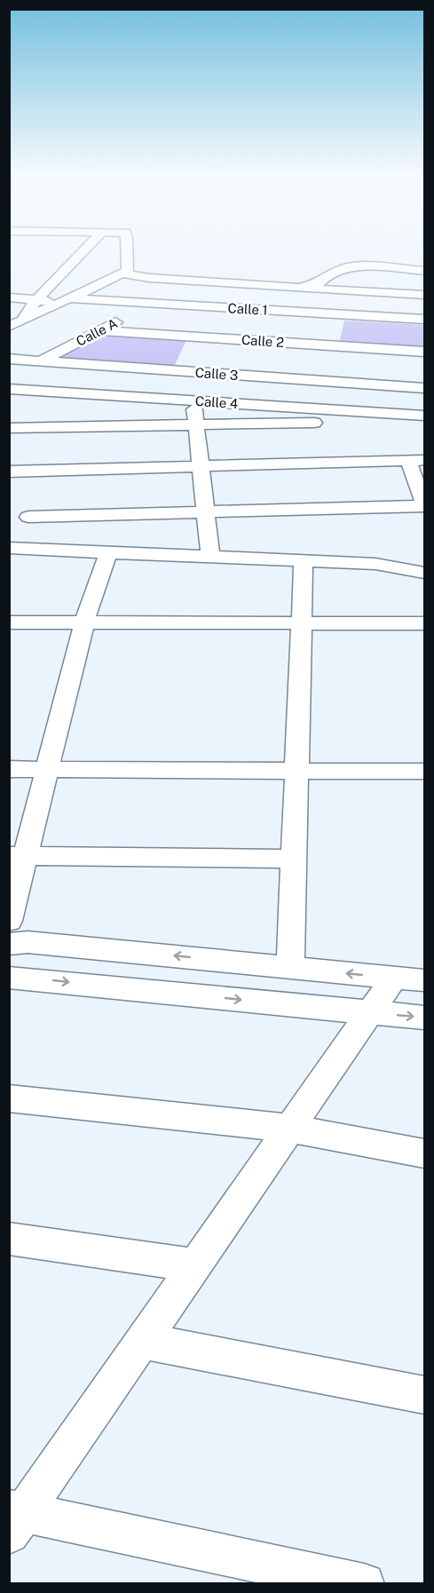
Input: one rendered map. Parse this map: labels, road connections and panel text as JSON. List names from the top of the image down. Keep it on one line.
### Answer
{"streets":{"street":["Calle 1","Calle A","Calle 2","Calle 3","Calle 4"]},"crossings":[["Calle 1","Calle A"],["Calle A","Calle 2"],["Calle A","Calle 3"]]}
